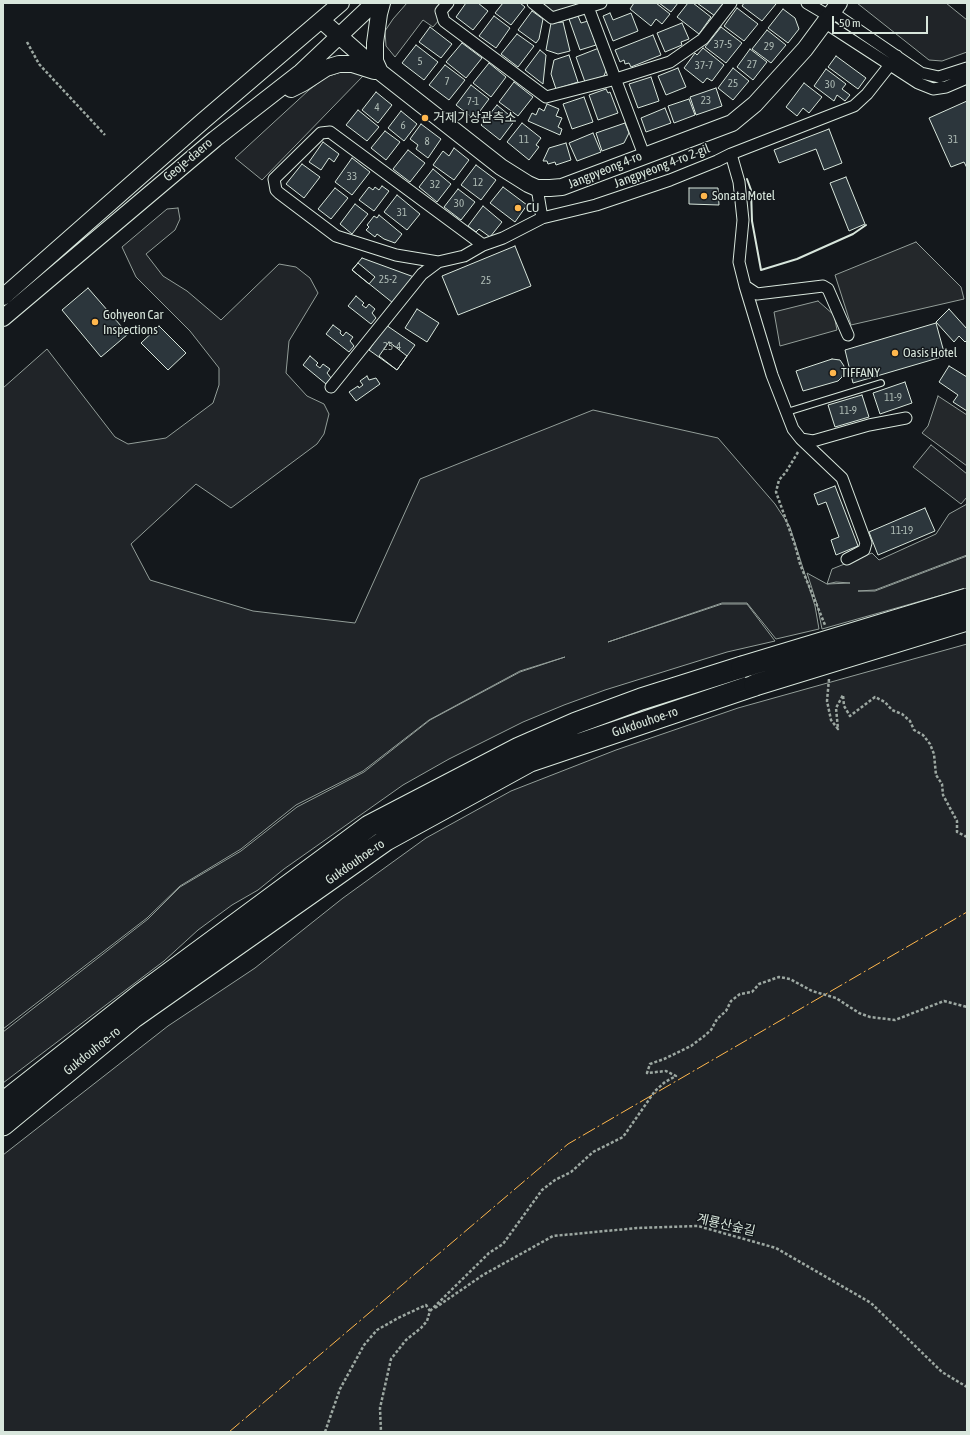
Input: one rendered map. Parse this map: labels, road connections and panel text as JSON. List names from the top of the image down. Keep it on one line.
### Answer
{"streets":{"highway":["Gukdouhoe-ro"],"main road":["Geoje-daero","Jangpyeong 4-ro"],"street":["Jangpyeong 4-ro 2-gil"],"path":["계룡산숲길"]},"places":["거제기상관측소","Sonata Motel","CU","Gohyeon Car Inspections","Oasis Hotel","TIFFANY"],"house_numbers":["37-5","29","5","27","37-7","7","25","30","23","7-1","4","6","11","31","8","33","12","32","30","31","25-2","25","25-4","11-9","11-9","11-19"],"scale_bar":"50 m"}
